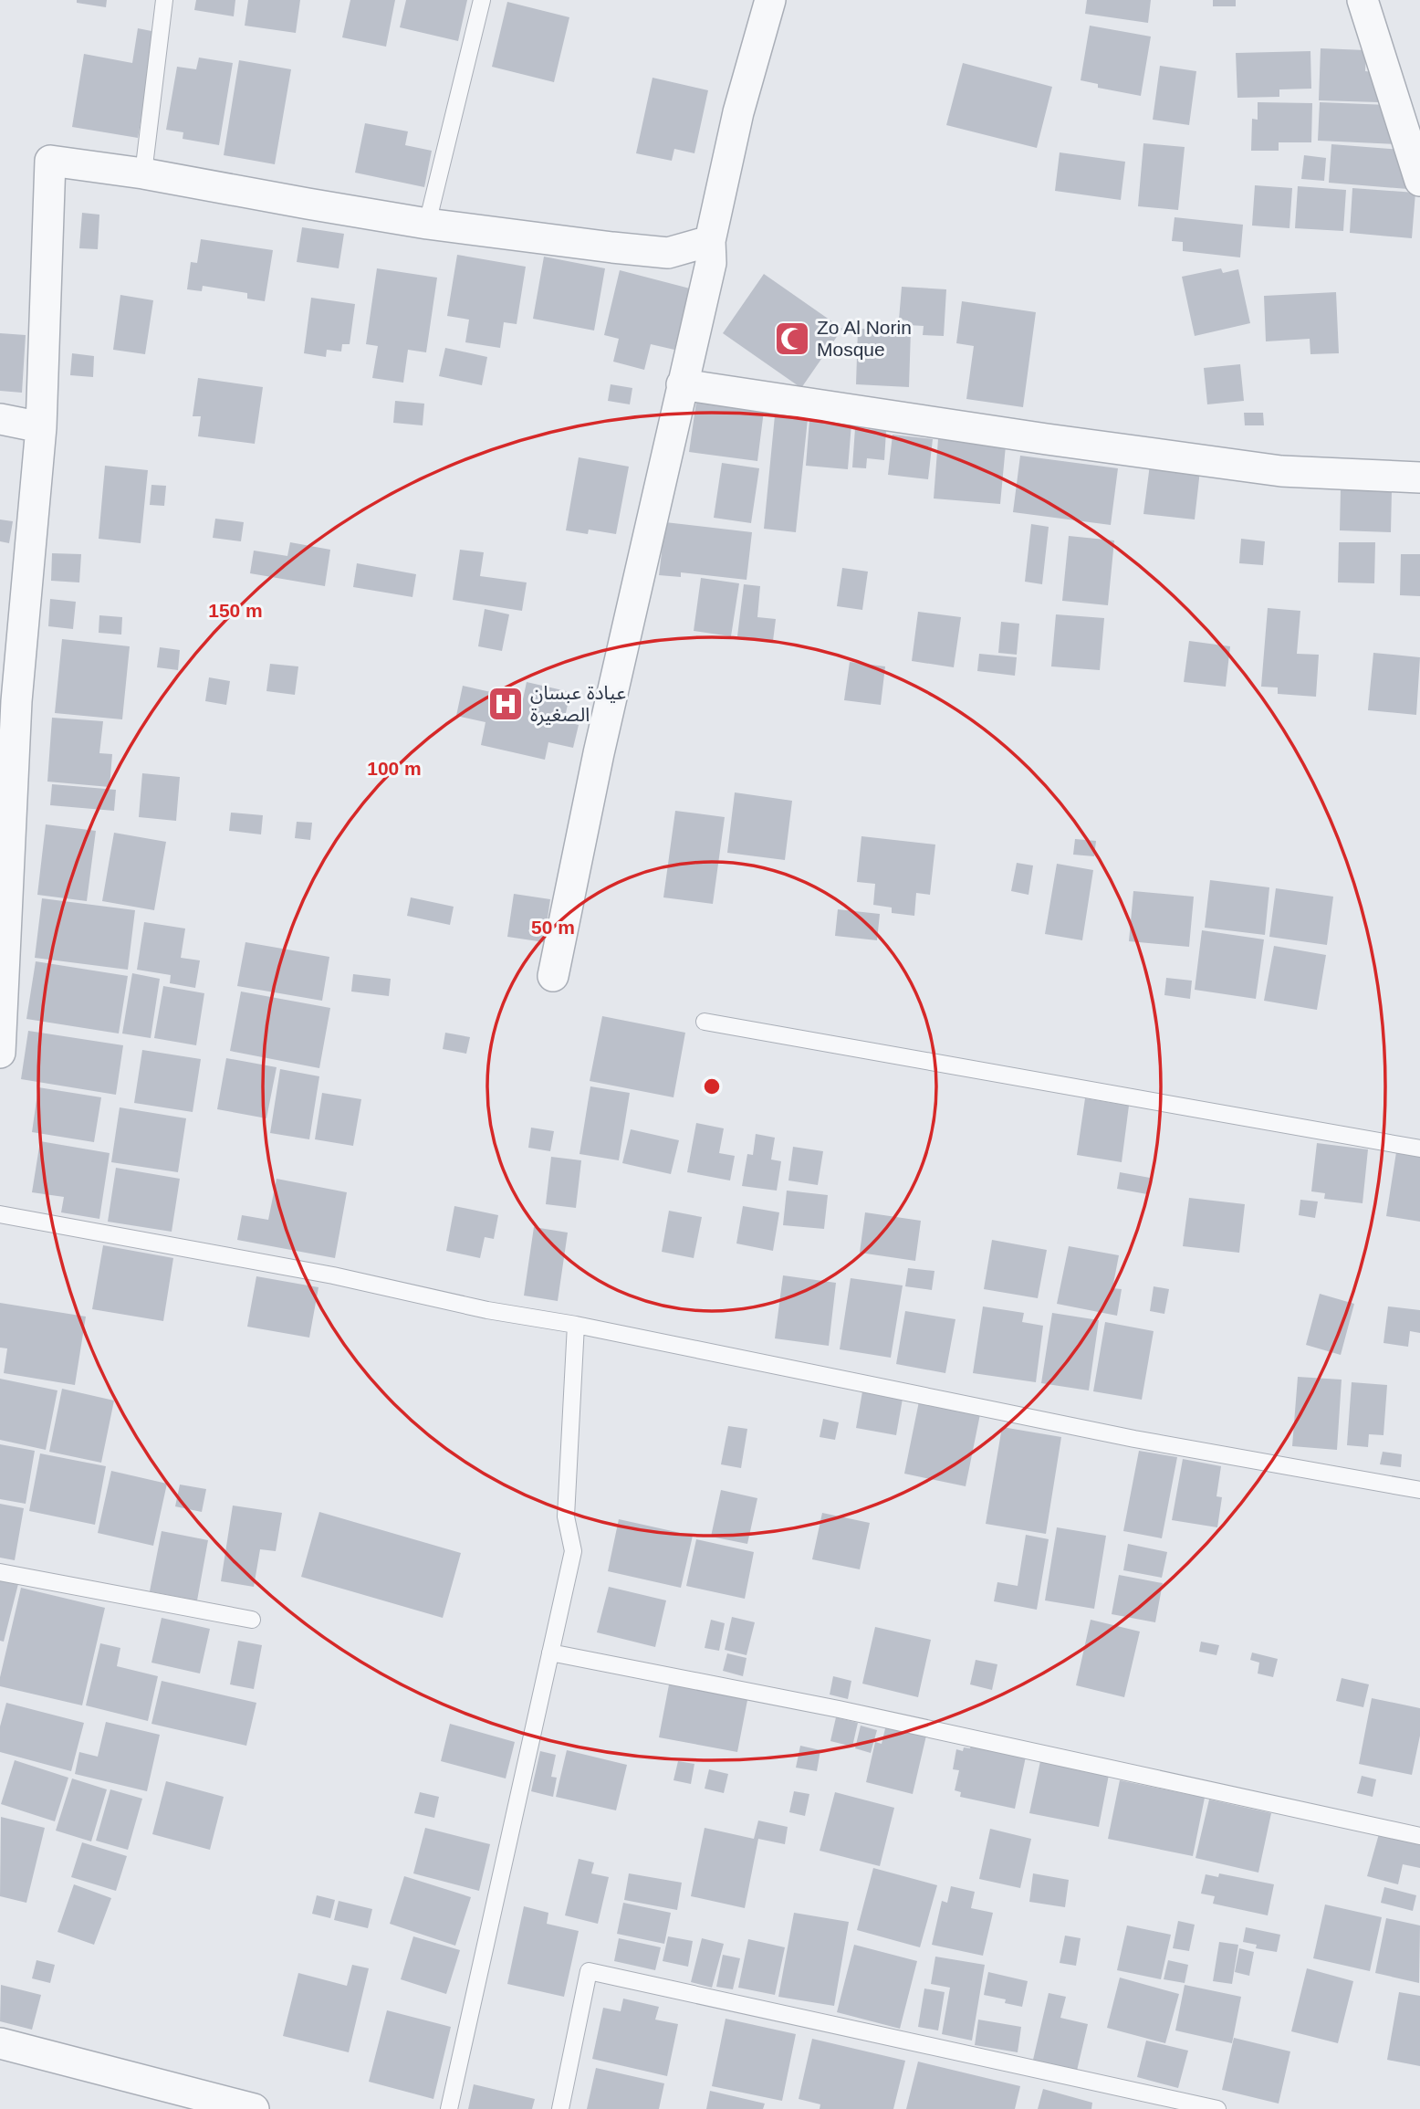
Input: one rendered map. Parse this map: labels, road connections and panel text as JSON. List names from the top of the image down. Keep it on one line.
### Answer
{"places":{"mosque":["Zo Al Norin Mosque"],"hospital":["عيادة عبسان الصغيرة"]},"rings":["150 m","100 m","50 m"]}
